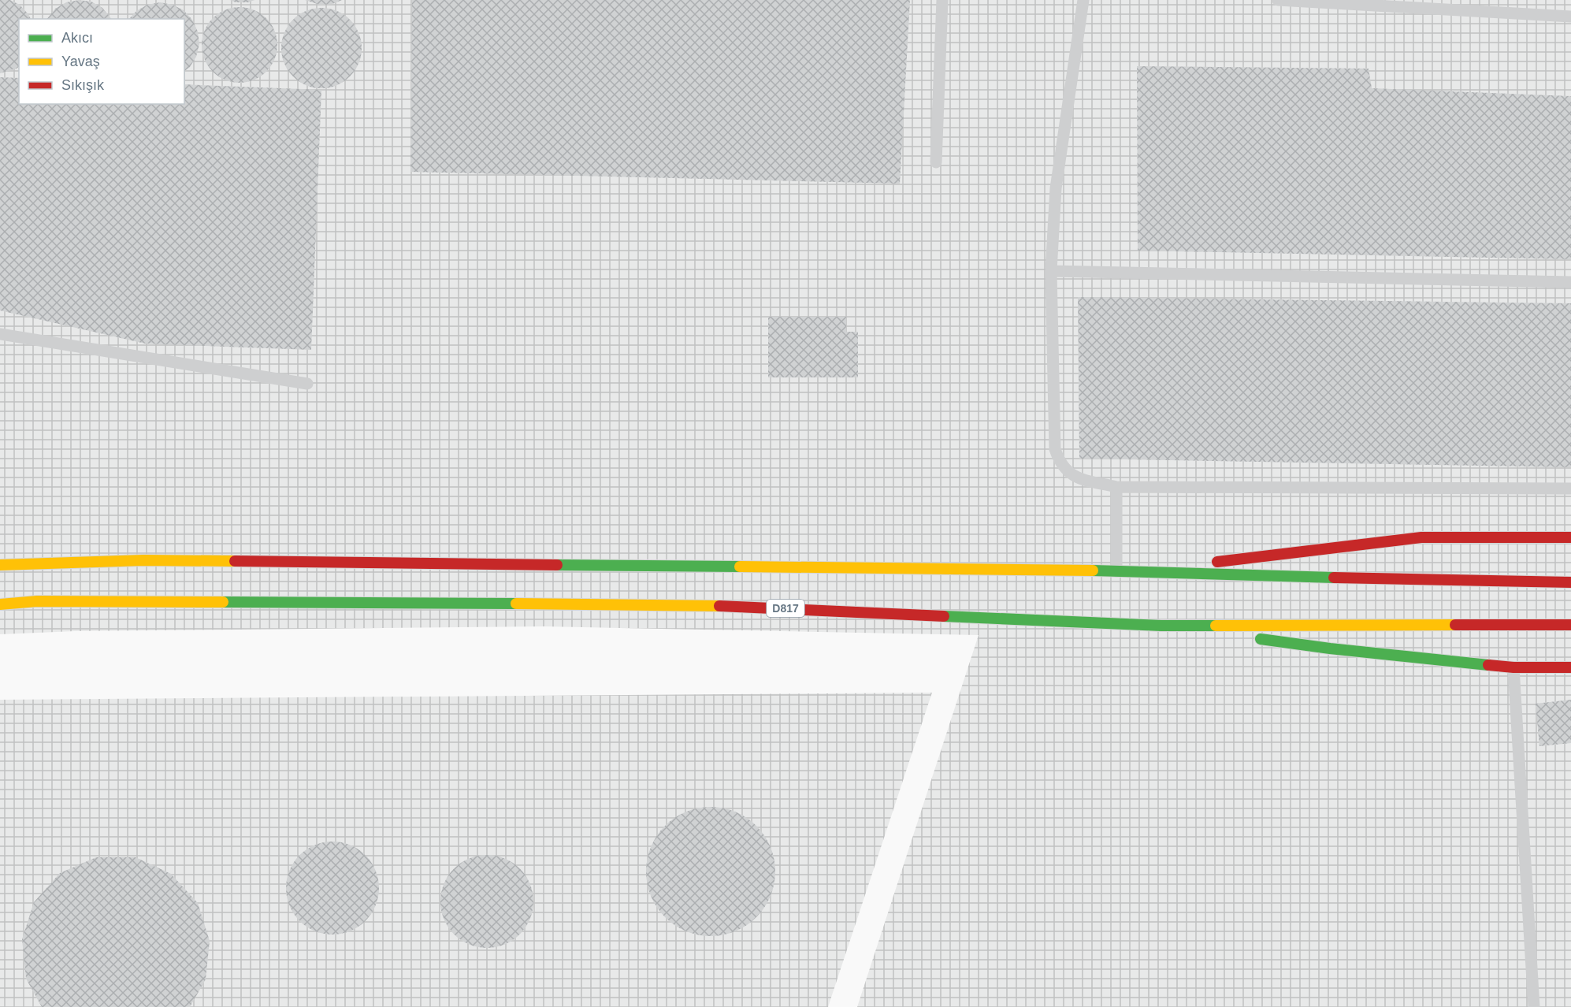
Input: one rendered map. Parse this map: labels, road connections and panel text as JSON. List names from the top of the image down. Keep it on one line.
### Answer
{"streets":{"highway":["D817"]},"legend":["Akıcı","Yavaş","Sıkışık"]}
